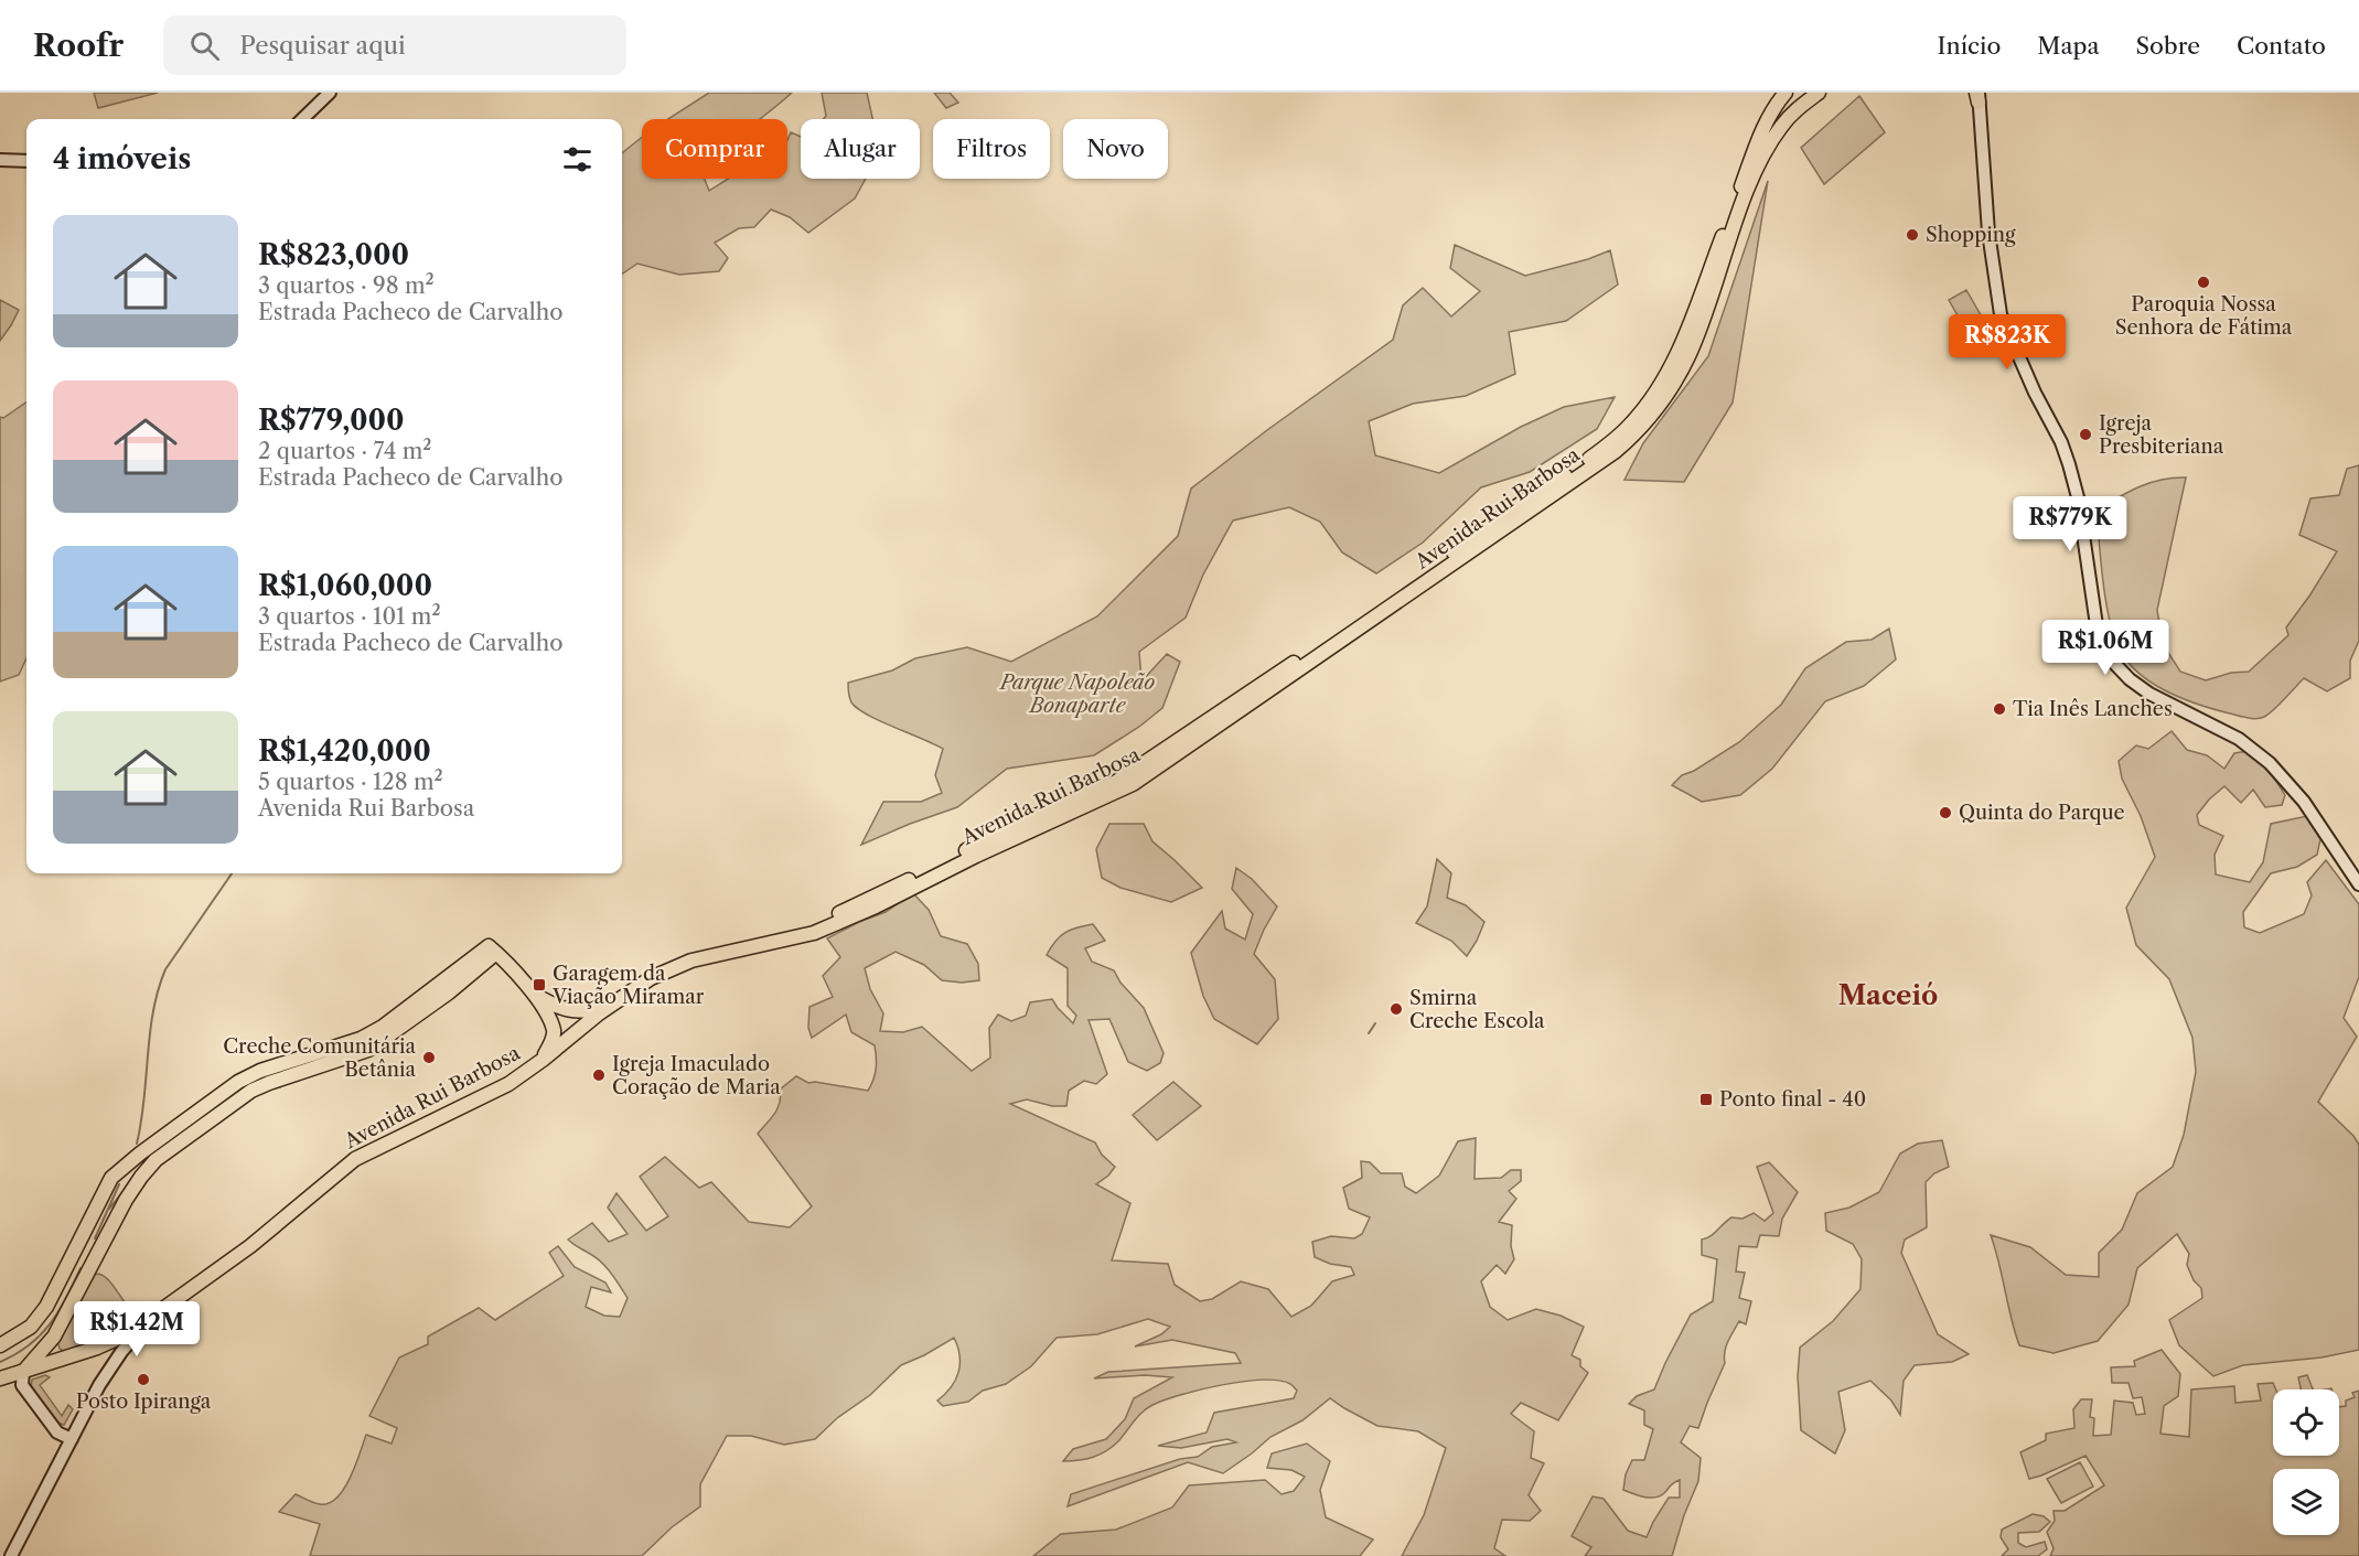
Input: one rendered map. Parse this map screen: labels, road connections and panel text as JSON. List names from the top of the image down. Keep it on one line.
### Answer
{"streets":{"main road":["Avenida Rui Barbosa"]},"districts":["Maceió"],"parks":["Parque Napoleão Bonaparte"],"places":{"other":["Shopping","Paroquia Nossa Senhora de Fátima","Igreja Presbiteriana","Tia Inês Lanches","Quinta do Parque","Smirna Creche Escola","Creche Comunitária Betânia","Igreja Imaculado Coração de Maria","Posto Ipiranga"],"transit":["Garagem da Viação Miramar","Ponto final - 40"]},"page":{"header":"Roofr","search":"Pesquisar aqui","nav":["Início","Mapa","Sobre","Contato"],"chip":["Comprar","Alugar","Filtros","Novo"],"heading":"4 imóveis","list":[{"name":"R$823,000","note":"3 quartos · 98 m² · Estrada Pacheco de Carvalho"},{"name":"R$779,000","note":"2 quartos · 74 m² · Estrada Pacheco de Carvalho"},{"name":"R$1,060,000","note":"3 quartos · 101 m² · Estrada Pacheco de Carvalho"},{"name":"R$1,420,000","note":"5 quartos · 128 m² · Avenida Rui Barbosa"}],"price":["R$823K","R$779K","R$1.06M","R$1.42M"]}}
